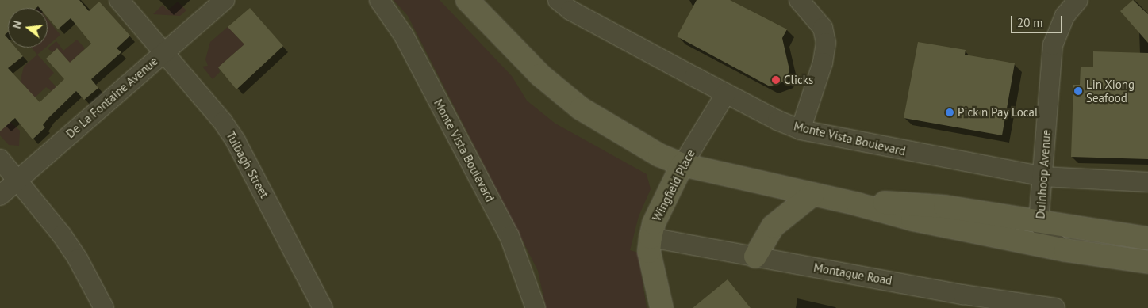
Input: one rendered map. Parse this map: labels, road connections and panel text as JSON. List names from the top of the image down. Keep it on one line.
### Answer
{"streets":{"main road":["Wingfield Place"],"street":["De La Fontaine Avenue","Monte Vista Boulevard","Tulbagh Street","Duinhoop Avenue","Montague Road"]},"crossings":[["De La Fontaine Avenue","Tulbagh Street"],["Monte Vista Boulevard","Duinhoop Avenue"],["Monte Vista Boulevard","Wingfield Place"],["Wingfield Place","Montague Road"]],"places":["Clicks","Lin Xiong Seafood","Pick n Pay Local"],"scale_bar":"20 m","north":"left"}
